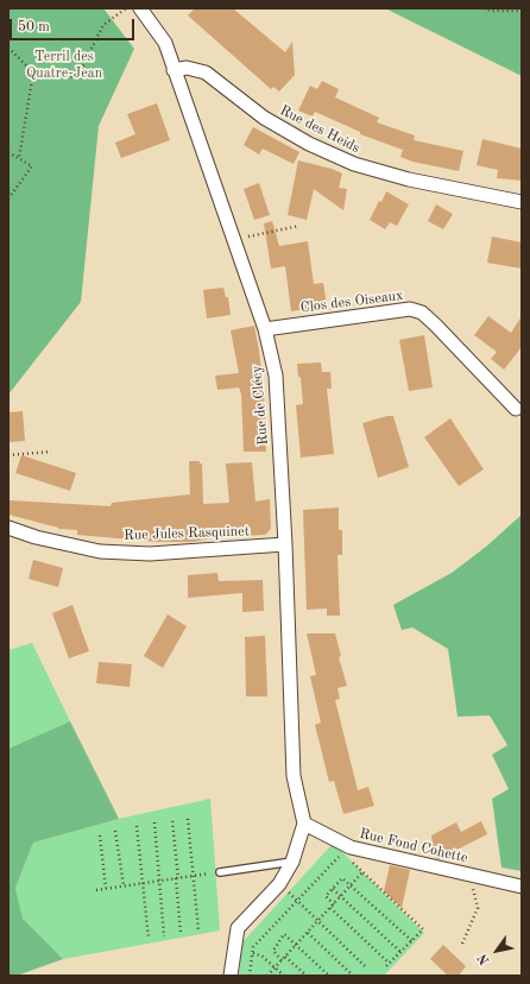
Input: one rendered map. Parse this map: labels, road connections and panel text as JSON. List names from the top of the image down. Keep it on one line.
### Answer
{"streets":{"street":["Rue des Heids","Clos des Oiseaux","Rue de Clécy","Rue Jules Rasquinet","Rue Fond Cohette"]},"crossings":[["Rue des Heids","Rue de Clécy"],["Clos des Oiseaux","Rue de Clécy"],["Rue de Clécy","Rue Jules Rasquinet"],["Rue de Clécy","Rue Fond Cohette"]],"parks":["Terril des Quatre-Jean"],"scale_bar":"50 m","north":"bottom left"}
